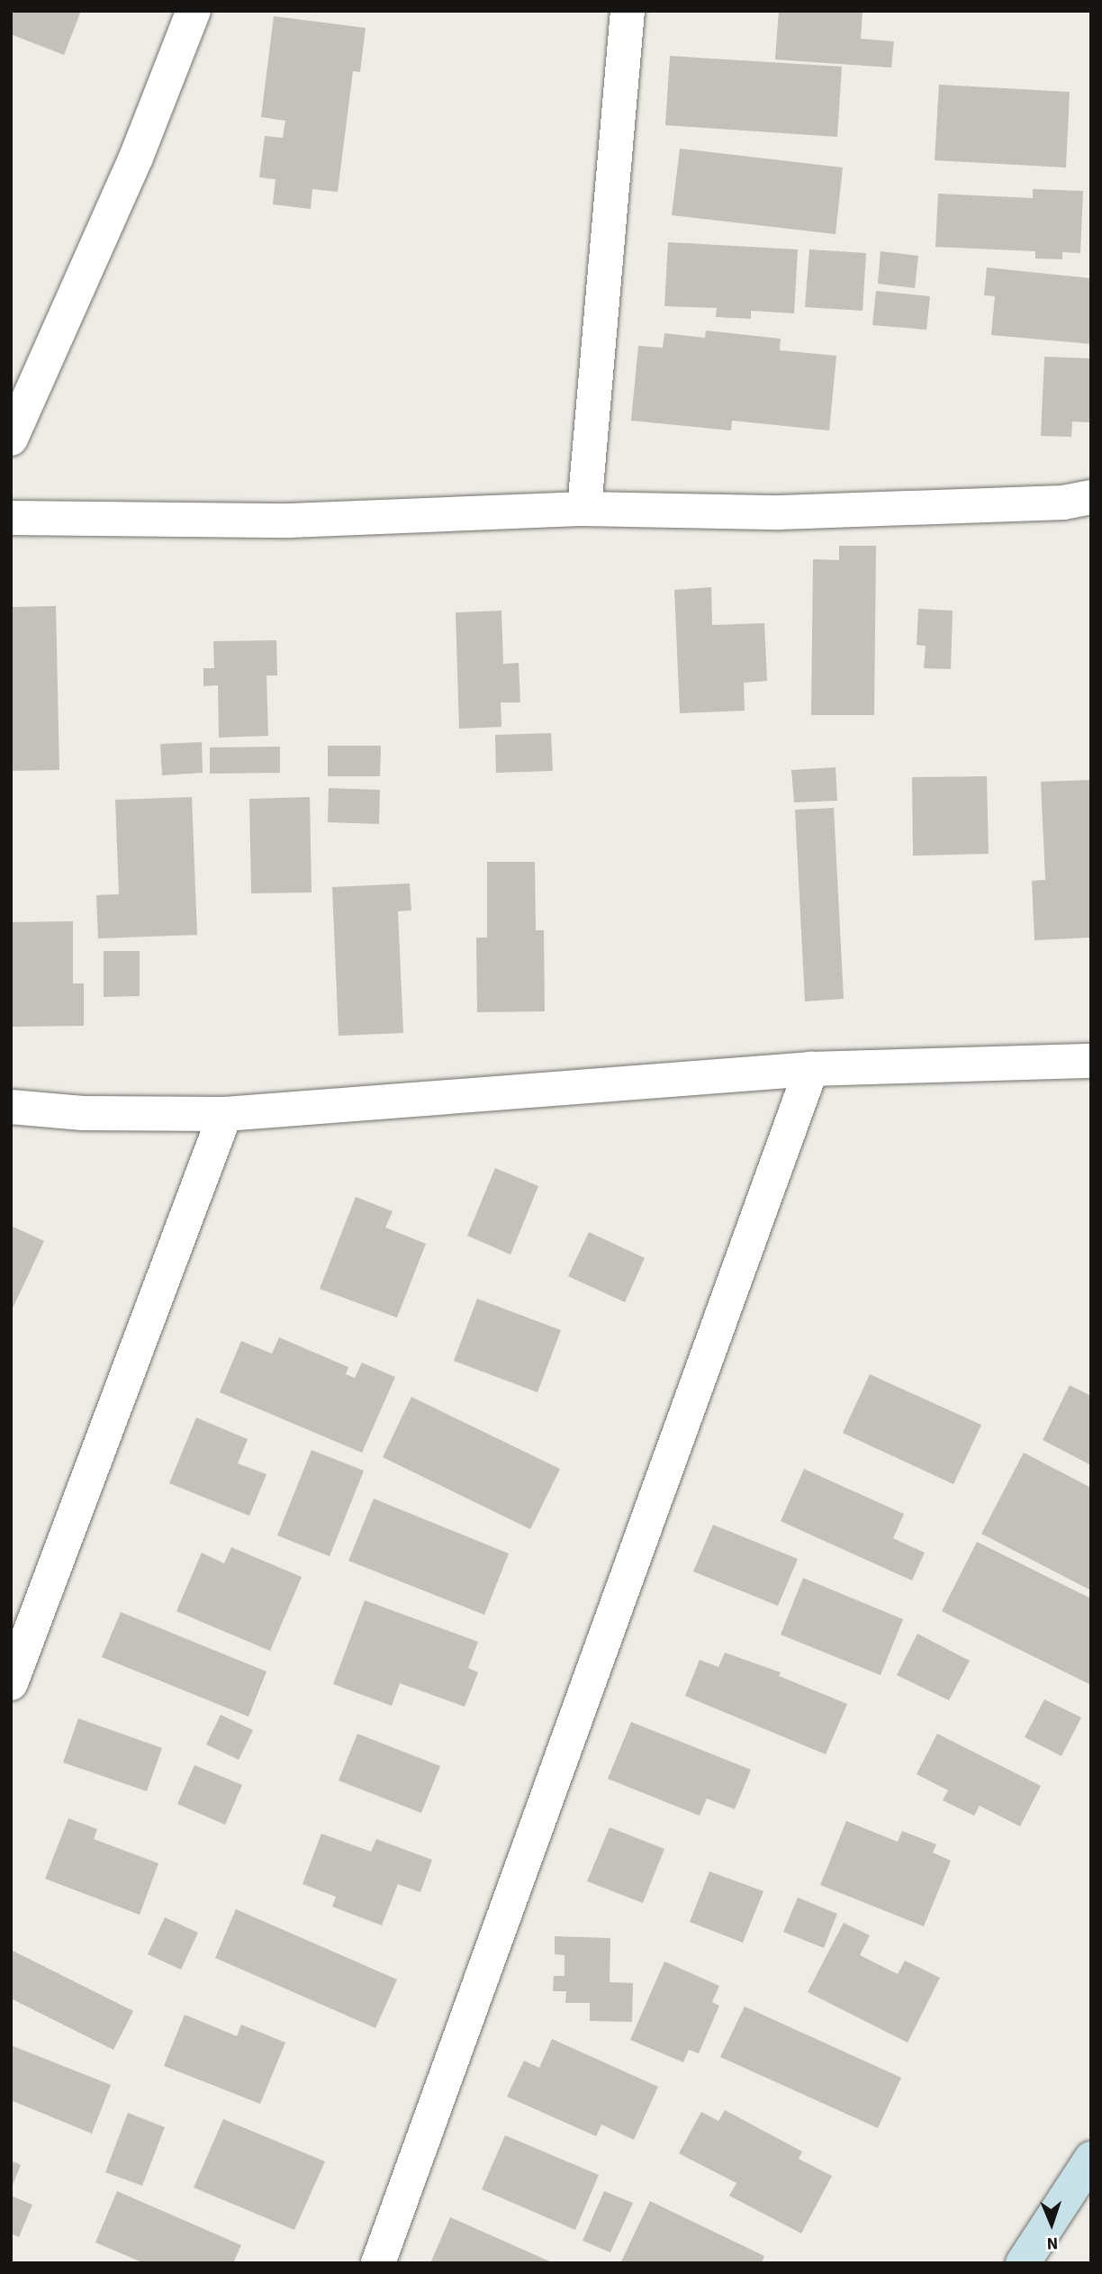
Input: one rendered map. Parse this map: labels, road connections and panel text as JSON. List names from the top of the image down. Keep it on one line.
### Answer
{"north":"bottom"}
